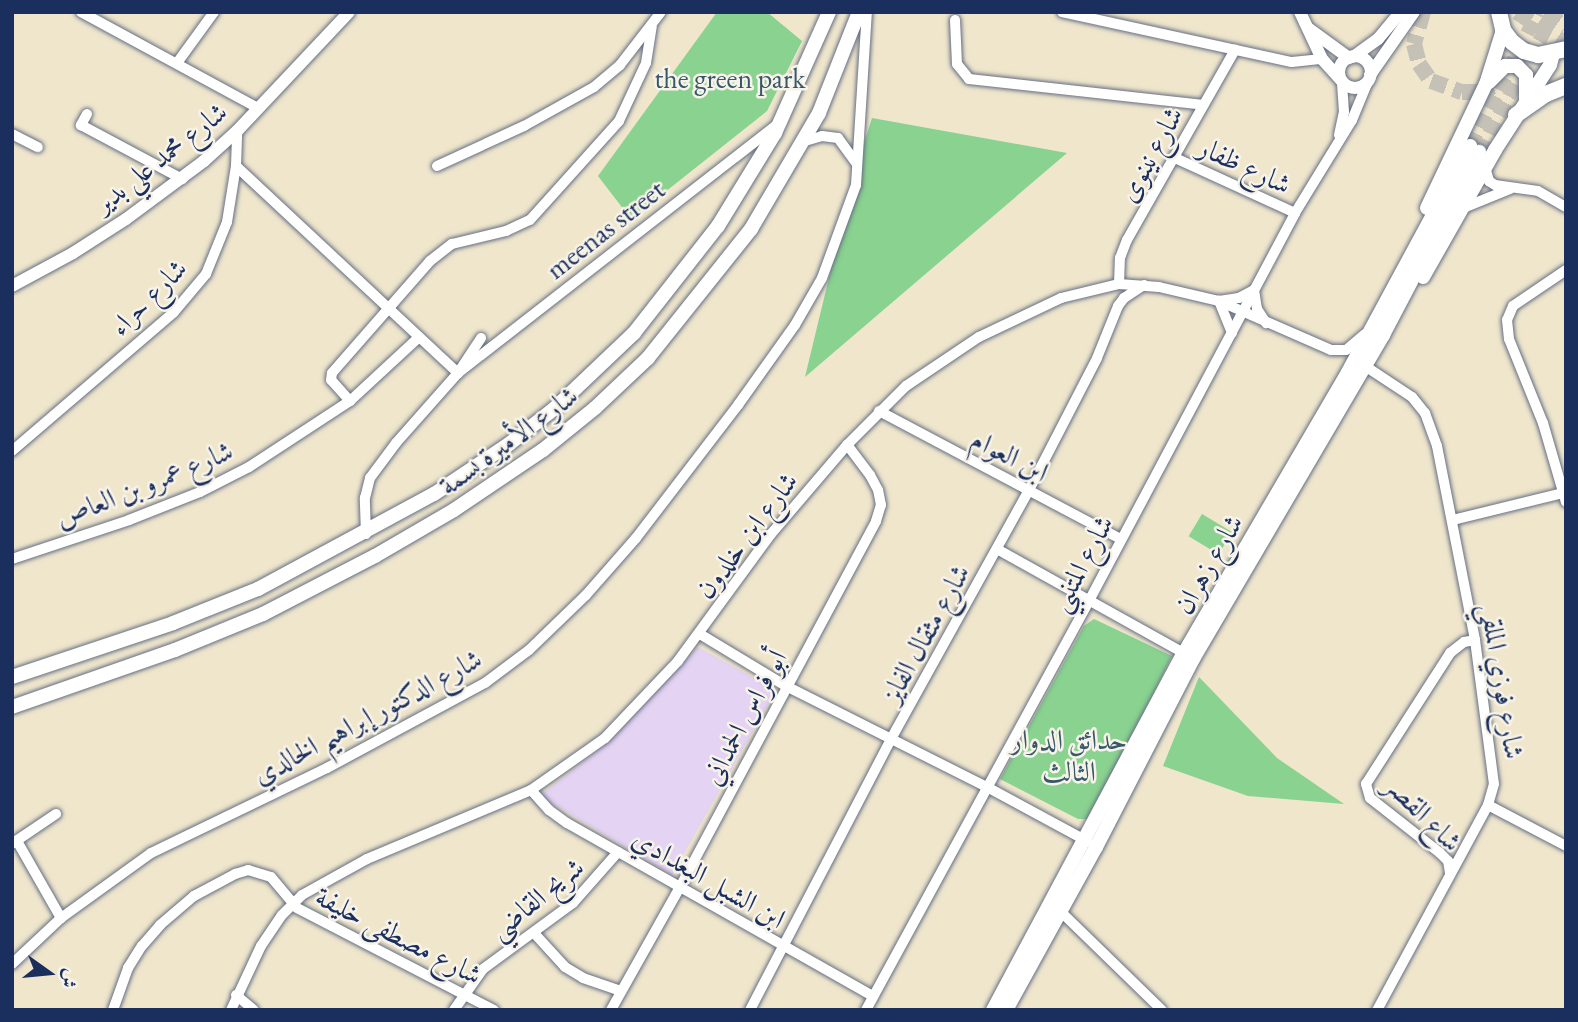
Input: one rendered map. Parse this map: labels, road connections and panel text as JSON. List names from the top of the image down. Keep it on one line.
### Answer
{"streets":{"main road":["شارع الأميرة بسمة","شارع زهران"],"street":["شارع نينوى","شارع محمد علي بدير","شارع ظفار","meenas street","شارع حراء","ابن العوام","شارع عمرو بن العاص","شارع ابن خلدون","شارع المتنبي","شارع مثقال الفايز","شارع فوزي الملقي","شارع الدكتور إبراهيم الخالدي","أبو فراس الحمداني","شاع القصر","ابن الشبل البغدادي","شريح القاضي","شارع مصطفى خليفة"]},"crossings":[["شارع نينوى","شارع ظفار"],["شارع نينوى","شارع ابن خلدون"],["شارع محمد علي بدير","شارع حراء"],["شارع ظفار","شارع المتنبي"],["meenas street","شارع الأميرة بسمة"],["ابن العوام","شارع ابن خلدون"],["ابن العوام","شارع المتنبي"],["ابن العوام","شارع مثقال الفايز"],["شارع ابن خلدون","شارع المتنبي"],["شارع ابن خلدون","شارع زهران"],["شارع ابن خلدون","شارع مثقال الفايز"],["شارع ابن خلدون","أبو فراس الحمداني"],["شارع ابن خلدون","ابن الشبل البغدادي"],["شارع ابن خلدون","شارع مصطفى خليفة"],["شارع المتنبي","ابن الشبل البغدادي"],["شارع زهران","شارع فوزي الملقي"],["شارع مثقال الفايز","ابن الشبل البغدادي"],["شارع فوزي الملقي","شاع القصر"],["أبو فراس الحمداني","ابن الشبل البغدادي"],["ابن الشبل البغدادي","شريح القاضي"],["شريح القاضي","شارع مصطفى خليفة"]],"parks":["the green park","حدائق الدوار الثالث"],"north":"right"}
